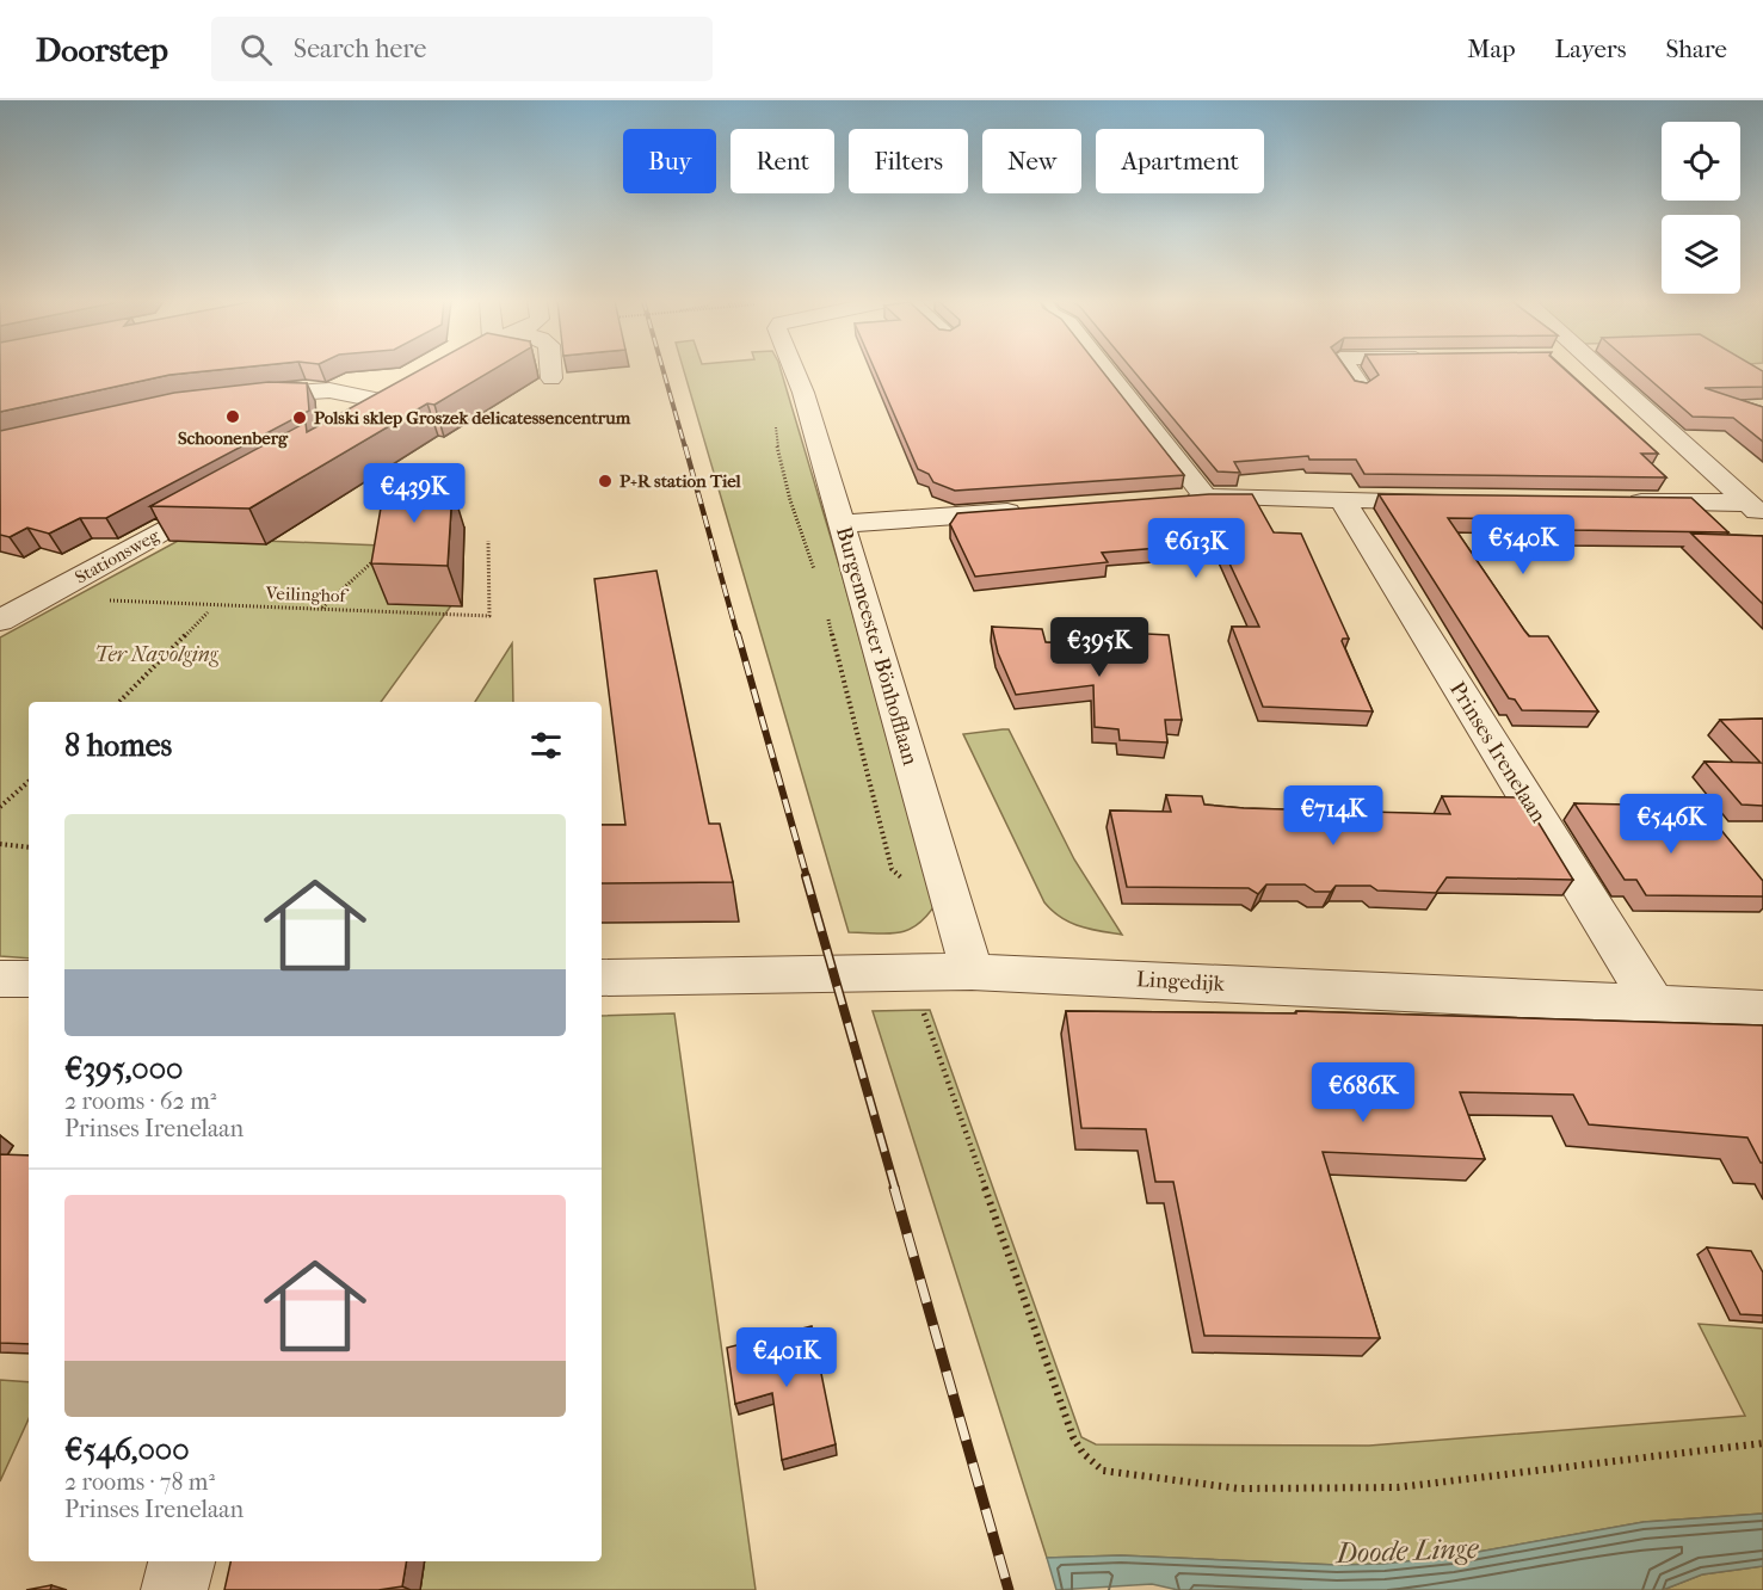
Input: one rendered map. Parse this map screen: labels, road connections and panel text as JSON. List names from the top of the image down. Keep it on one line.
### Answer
{"streets":{"street":["Stationsweg","Burgemeester Bönhofflaan","Prinses Irenelaan","Lingedijk"],"path":["Veilinghof"]},"crossings":[["Stationsweg","Veilinghof"],["Burgemeester Bönhofflaan","Lingedijk"],["Prinses Irenelaan","Lingedijk"]],"water":["Doode Linge"],"parks":["Ter Navolging"],"places":["Schoonenberg","Polski sklep Groszek delicatessencentrum","P+R station Tiel"],"page":{"header":"Doorstep","search":"Search here","nav":["Map","Layers","Share"],"chip":["Buy","Rent","Filters","New","Apartment"],"price":["€439K","€540K","€613K","€395K","€714K","€546K","€686K","€401K"],"heading":"8 homes","list":[{"name":"€395,000","note":"2 rooms · 62 m² · Prinses Irenelaan"},{"name":"€546,000","note":"2 rooms · 78 m² · Prinses Irenelaan"}]}}
